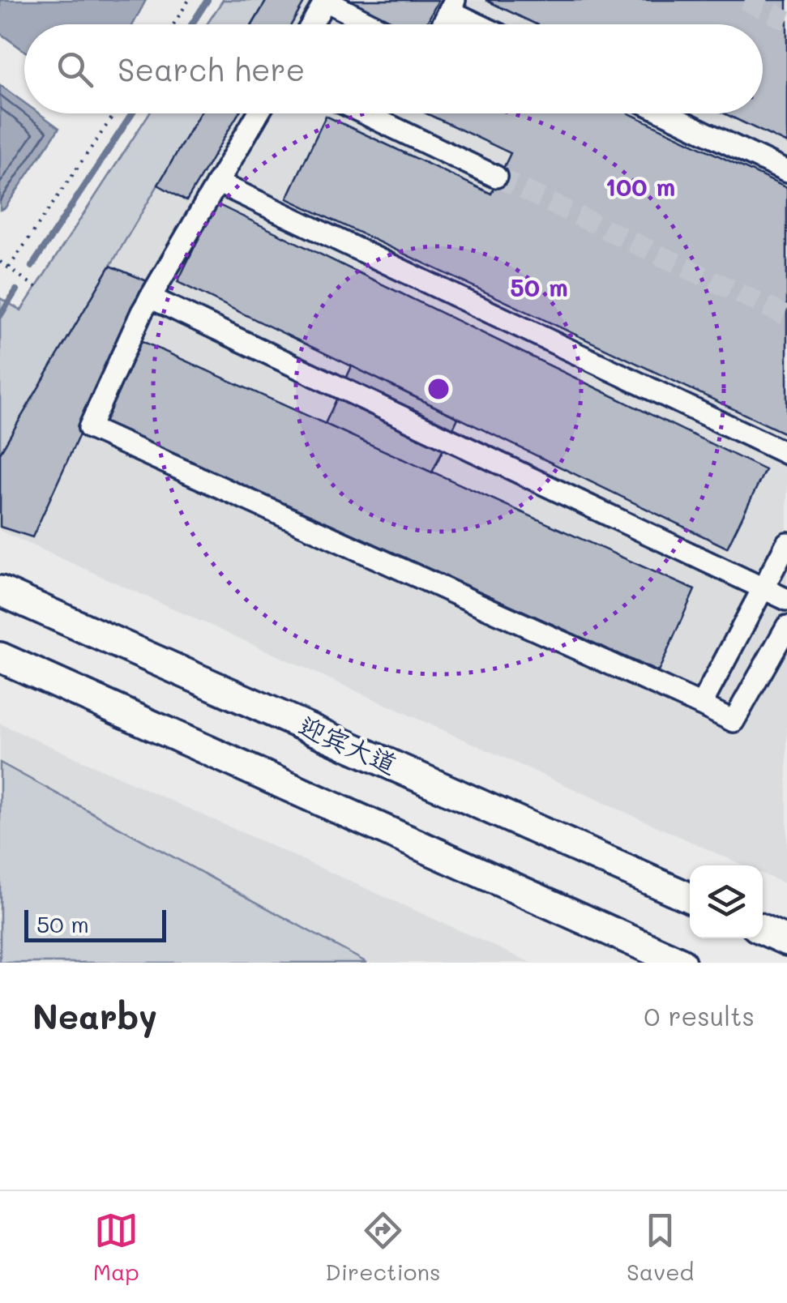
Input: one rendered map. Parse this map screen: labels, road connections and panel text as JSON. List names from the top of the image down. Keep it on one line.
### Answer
{"streets":{"highway":["迎宾大道"]},"scale_bar":"50 m","page":{"search":"Search here","scale":"50 m","heading":["Nearby","0 results"],"nav":["Map","Directions","Saved"]},"rings":["100 m","50 m"]}
